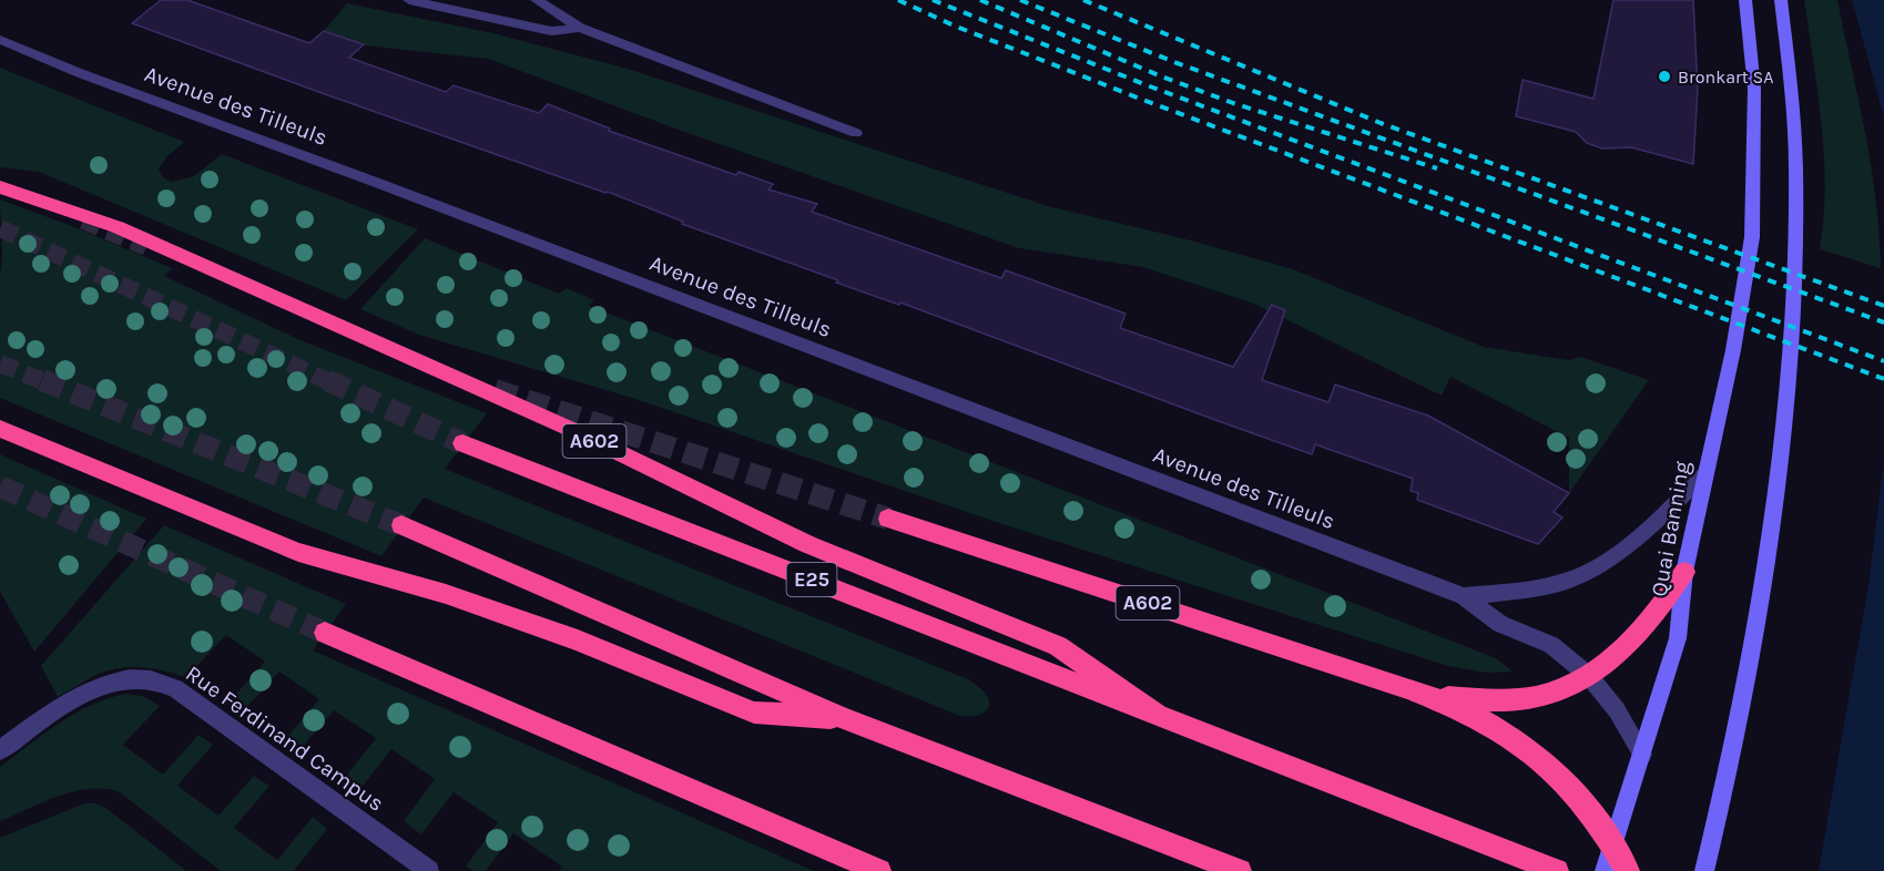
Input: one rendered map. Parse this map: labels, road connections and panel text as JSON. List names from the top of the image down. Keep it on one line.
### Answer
{"streets":{"highway":["A602","E25"],"main road":["Quai Banning"],"street":["Avenue des Tilleuls","Rue Ferdinand Campus"]},"crossings":[["Avenue des Tilleuls","A602"],["Avenue des Tilleuls","Quai Banning"],["A602","Quai Banning"],["A602","E25"]],"places":["Bronkart SA"]}
